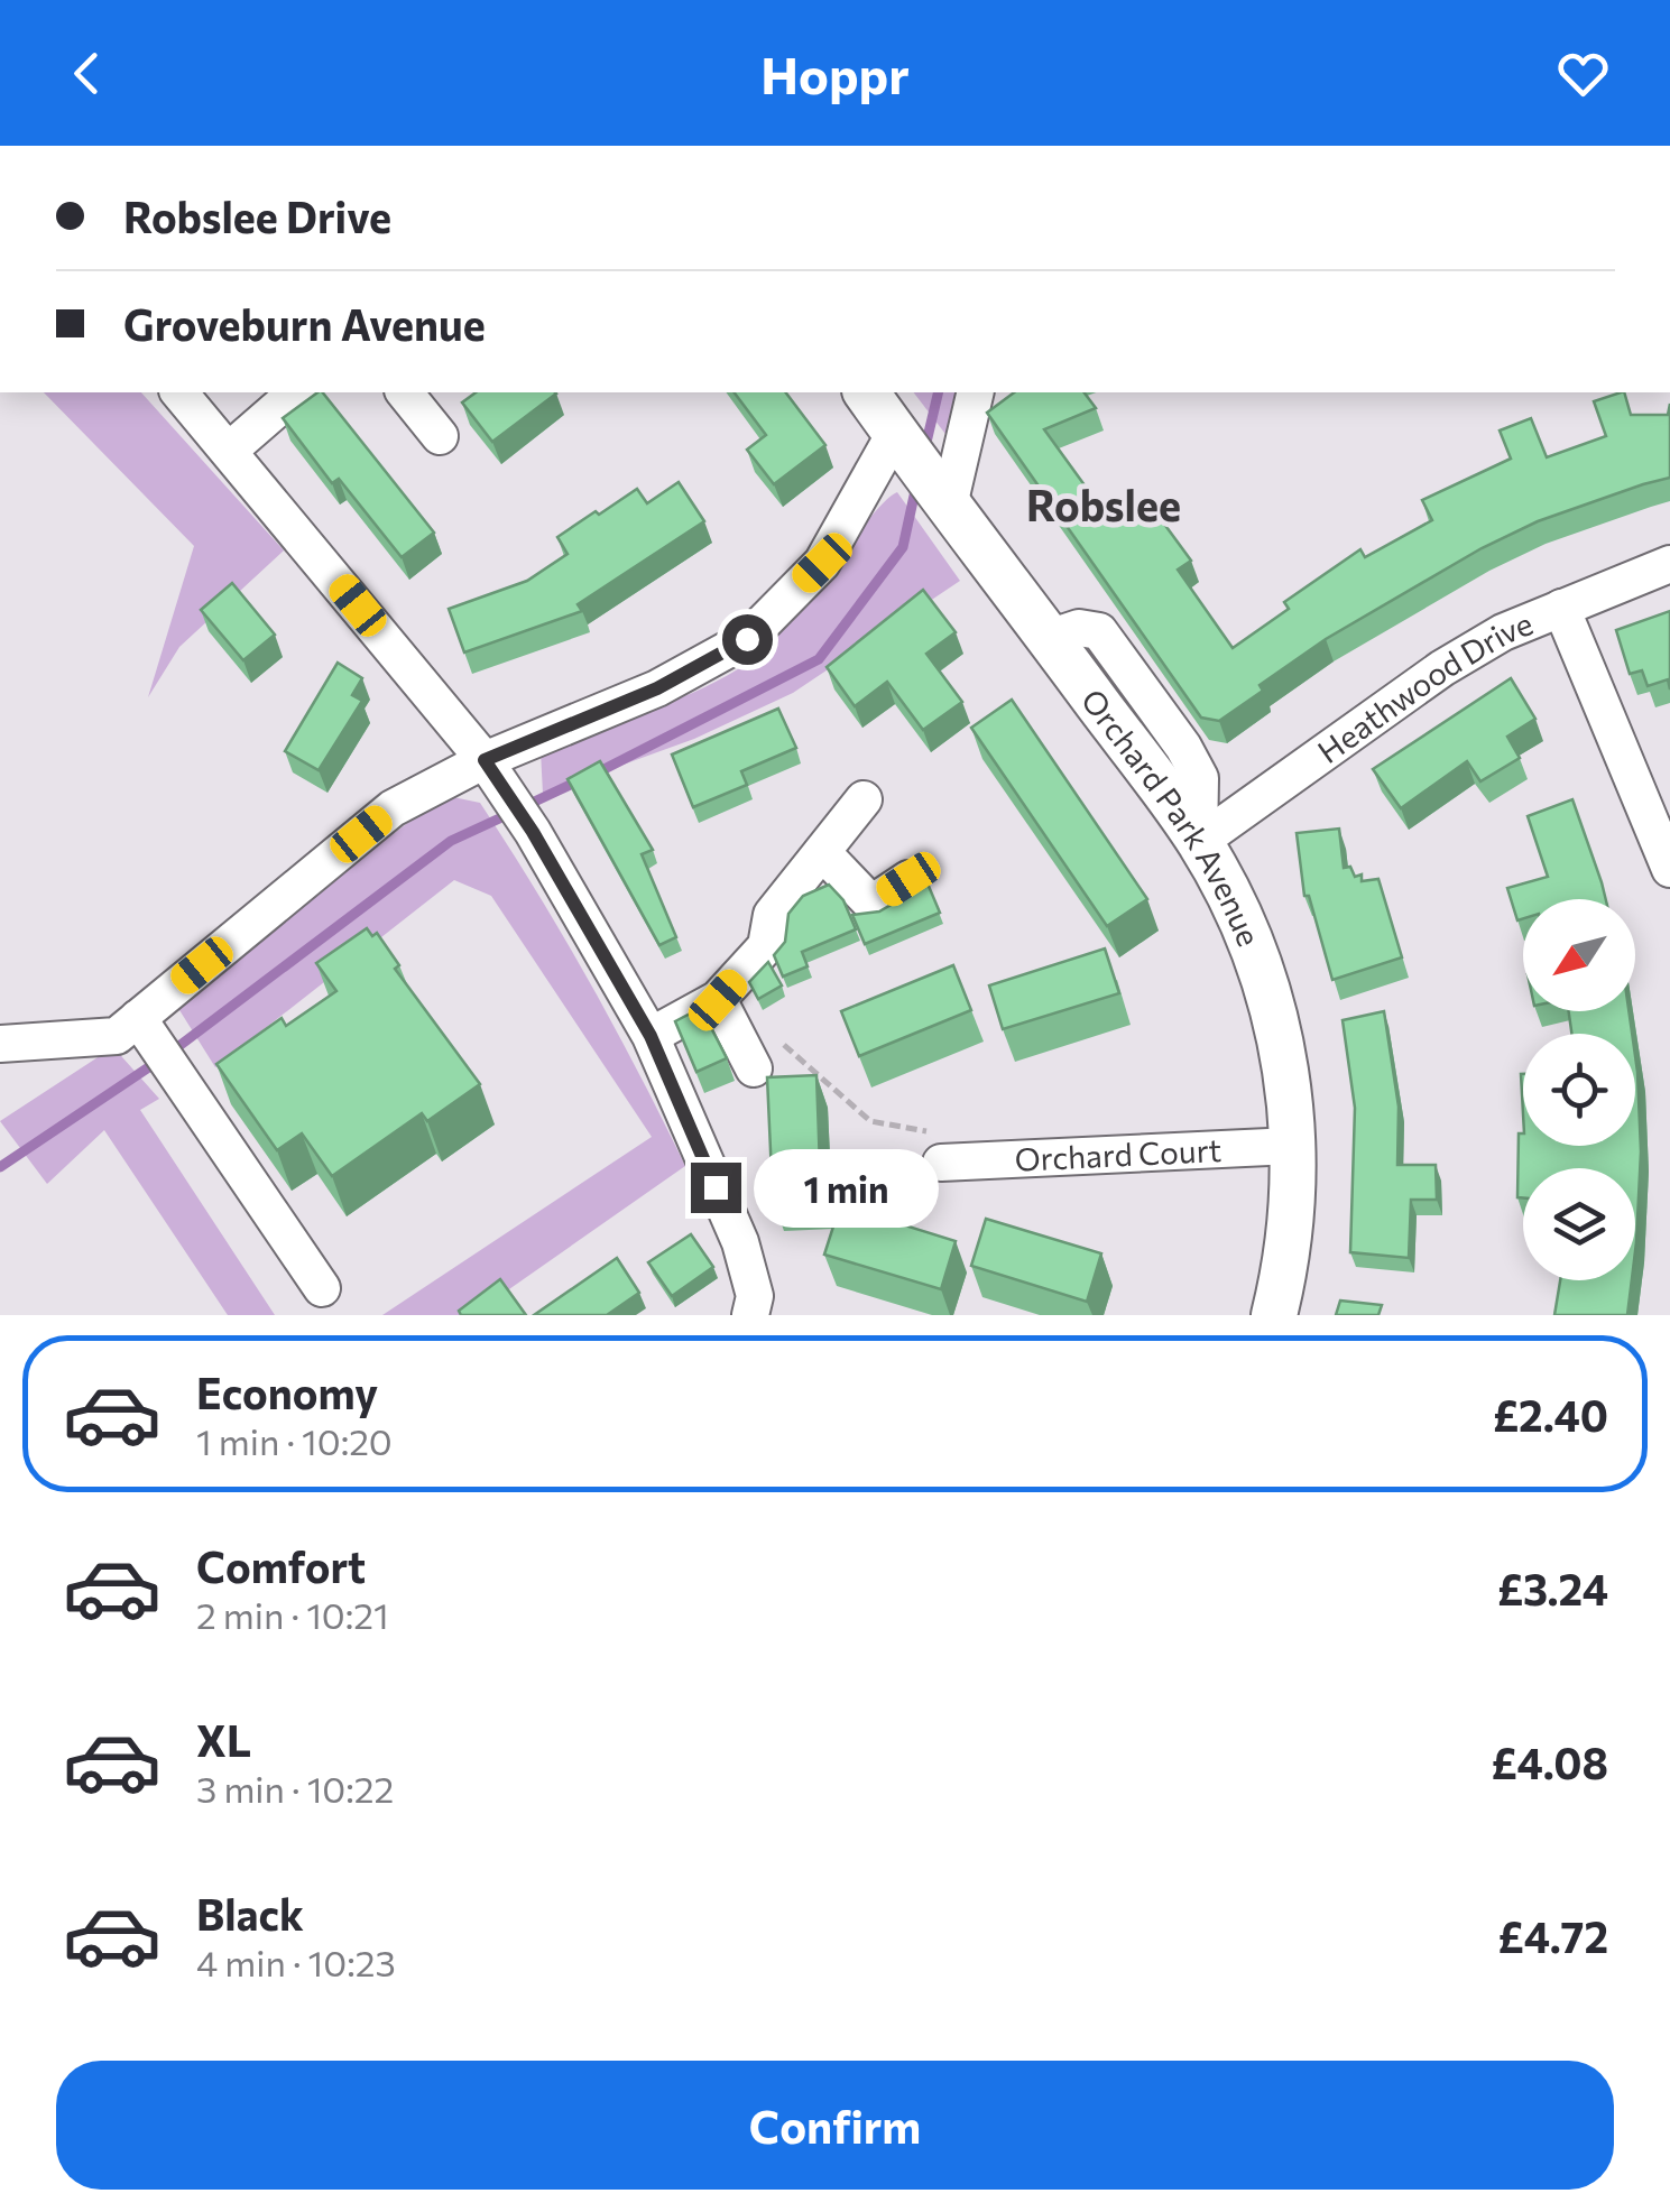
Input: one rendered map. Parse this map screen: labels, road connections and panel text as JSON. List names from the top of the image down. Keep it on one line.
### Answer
{"streets":{"street":["Heathwood Drive","Orchard Park Avenue","Orchard Court"]},"crossings":[["Heathwood Drive","Orchard Park Avenue"],["Orchard Park Avenue","Orchard Court"]],"districts":["Robslee"],"north":"bottom left","page":{"header":"Hoppr","banner":["Robslee Drive","Groveburn Avenue"],"bubble":"1 min","list":[{"name":"Economy","note":"1 min · 10:20","value":"£2.40"},{"name":"Comfort","note":"2 min · 10:21","value":"£3.24"},{"name":"XL","note":"3 min · 10:22","value":"£4.08"},{"name":"Black","note":"4 min · 10:23","value":"£4.72"}],"buttons":"Confirm"}}
